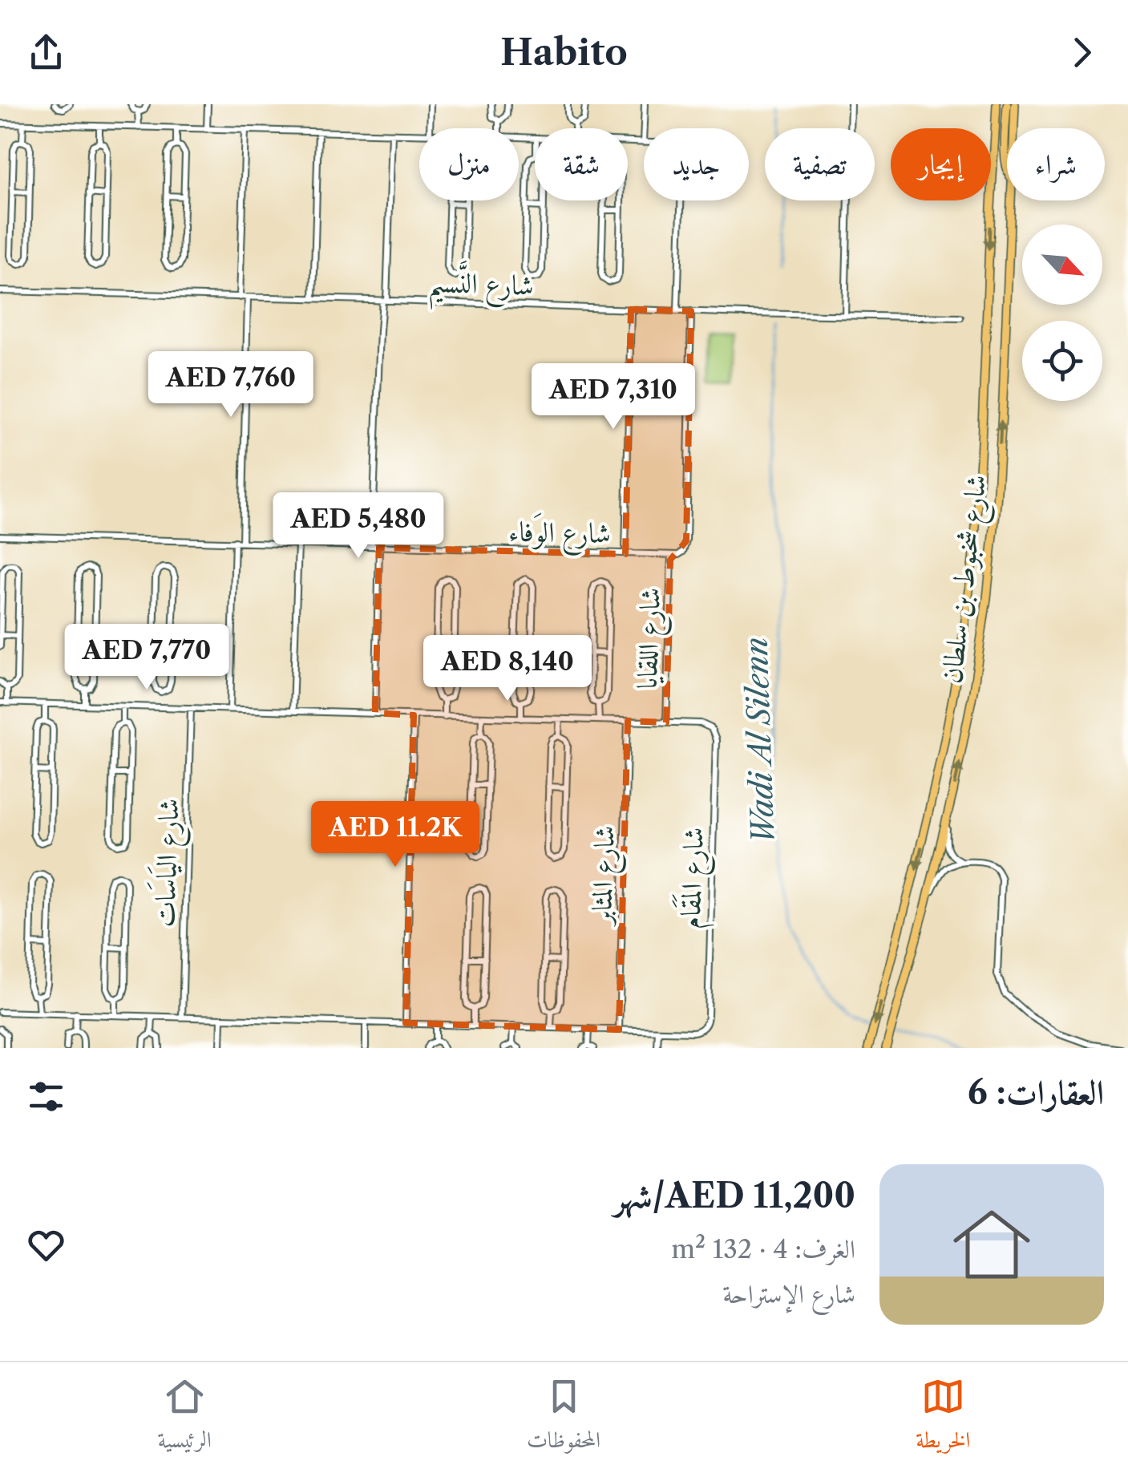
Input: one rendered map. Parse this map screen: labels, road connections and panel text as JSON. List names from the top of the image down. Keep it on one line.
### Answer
{"streets":{"main road":["شارع شخبوط بن سلطان"],"street":["شارع النَّسيم","شارع الوَفاء","شارع اللقايا","شارع اليَاسَات","شارع المثابر","شارع المَقَام"]},"crossings":[["شارع الوَفاء","شارع اللقايا"],["شارع اللقايا","شارع المَقَام"],["شارع اليَاسَات","شارع المَقَام"],["شارع المثابر","شارع المَقَام"]],"water":["Wadi Al Silenn"],"north":"bottom right","page":{"header":"Habito","chip":["شراء","إيجار","تصفية","جديد","شقة","منزل"],"price":["AED 7,760","AED 7,310","AED 5,480","AED 7,770","AED 8,140","AED 11.2K"],"heading":"العقارات: 6","list":[{"name":"AED 11,200/شهر","note":"الغرف: 4 · 132 m² · شارع الإستراحة"}],"tabs":["الخريطة","المحفوظات","الرئيسية"]}}
